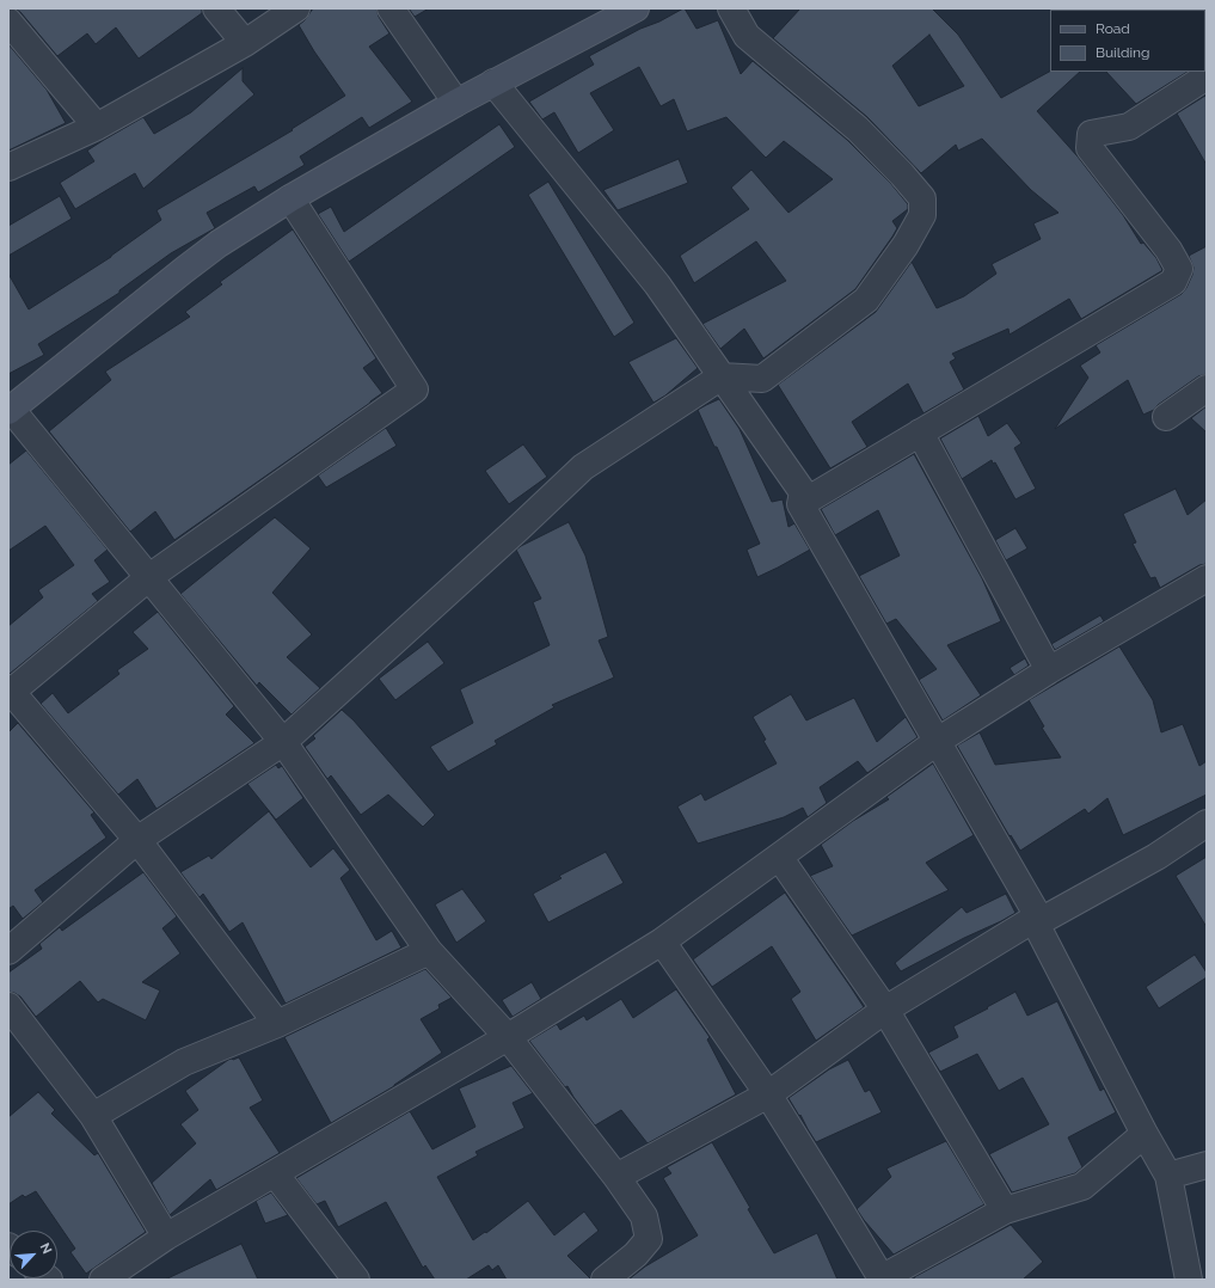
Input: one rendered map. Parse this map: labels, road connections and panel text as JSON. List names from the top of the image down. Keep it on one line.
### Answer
{"legend":["Road","Building"],"north":"top right"}
